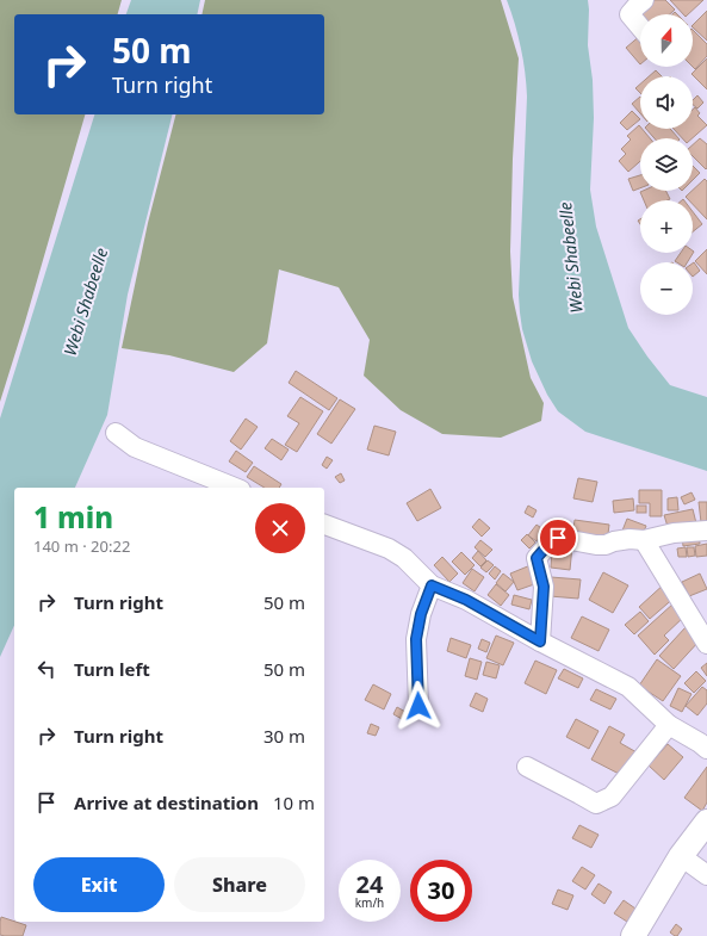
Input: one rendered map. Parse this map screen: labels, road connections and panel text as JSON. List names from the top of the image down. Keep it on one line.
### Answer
{"water":["Webi Shabeelle"],"north":"top","page":{"map_buttons":["+","−"],"turn":["50 m","Turn right"],"heading":["1 min","140 m · 20:22"],"list":[{"name":"Turn right","value":"50 m"},{"name":"Turn left","value":"50 m"},{"name":"Turn right","value":"30 m"},{"name":"Arrive at destination","value":"10 m"}],"buttons":["Exit","Share"],"speed":"24 km/h","limit":"30"}}
